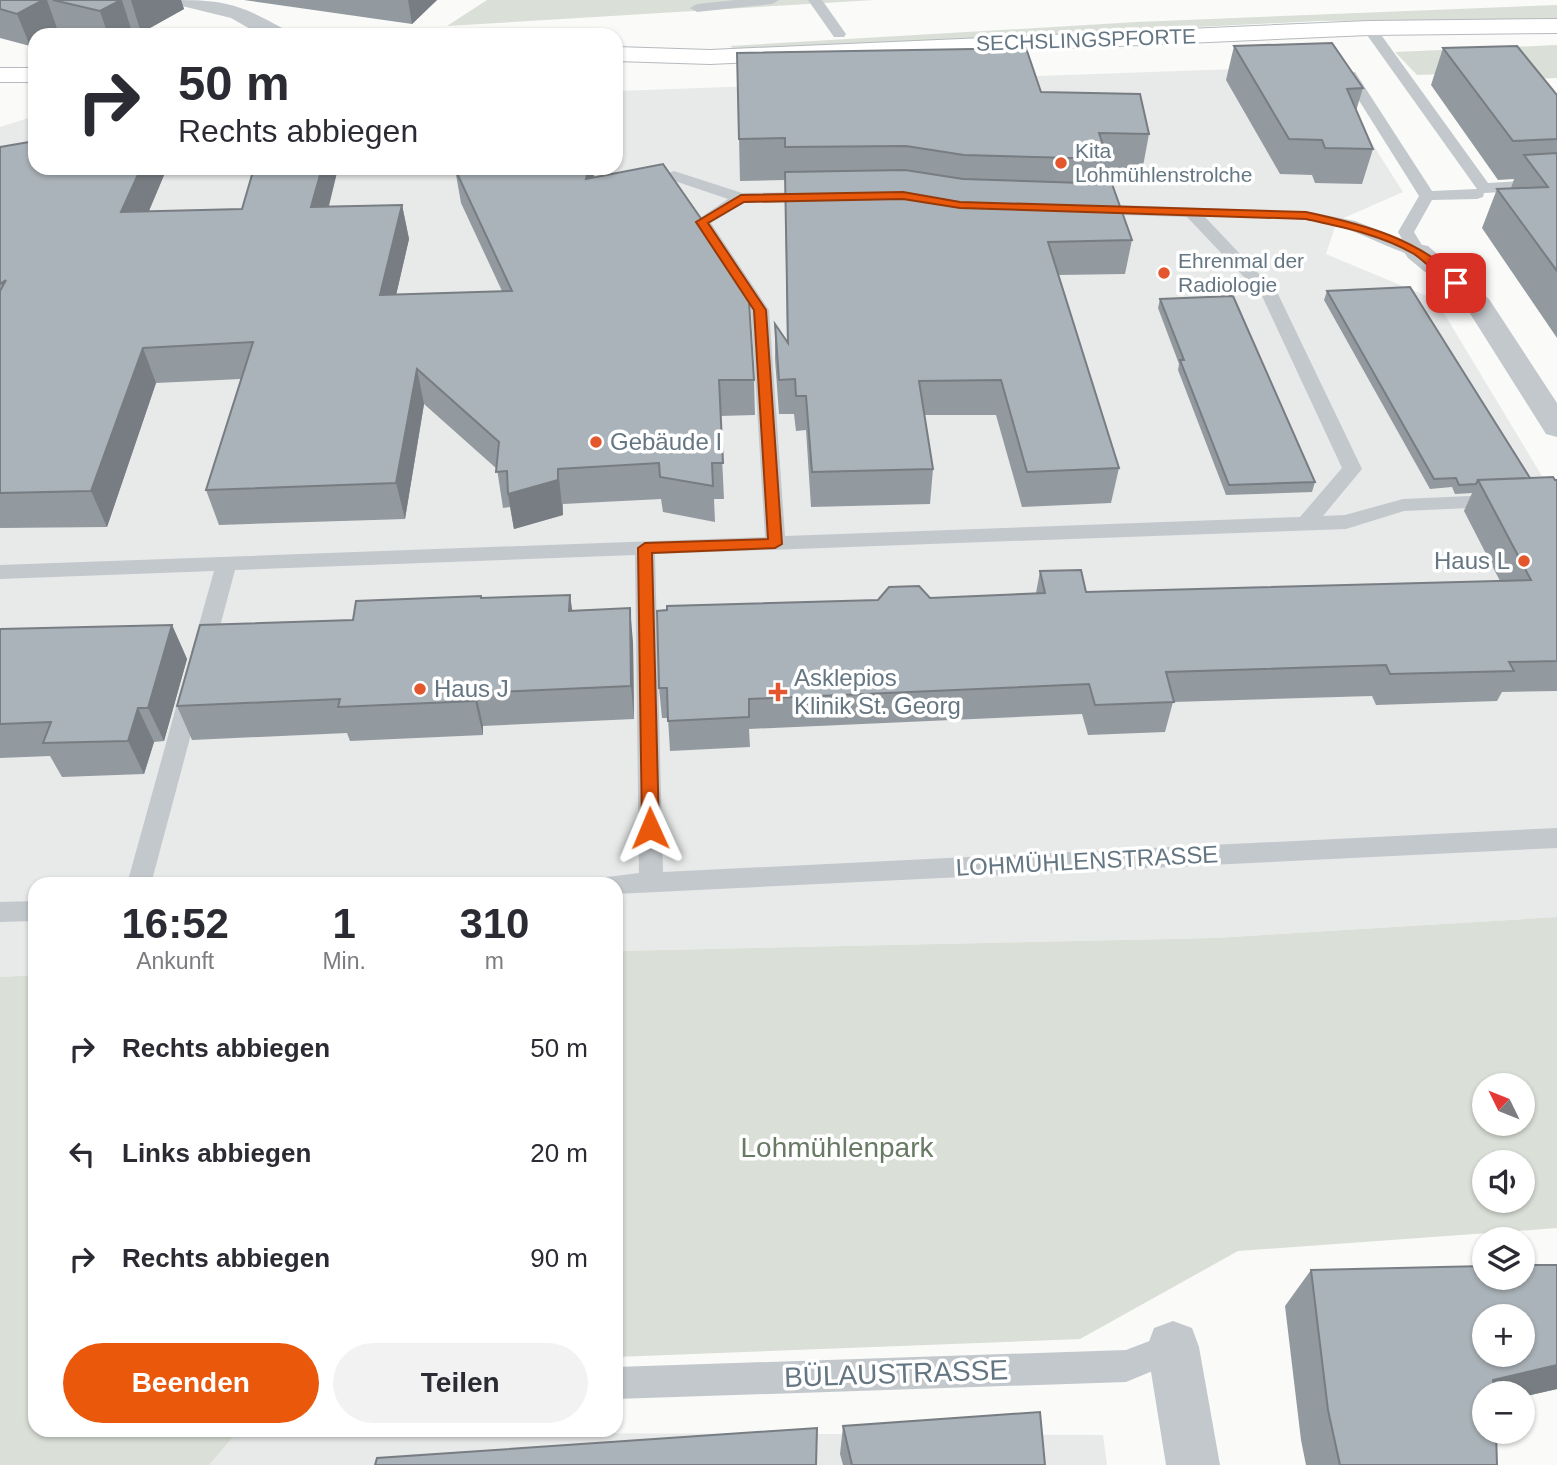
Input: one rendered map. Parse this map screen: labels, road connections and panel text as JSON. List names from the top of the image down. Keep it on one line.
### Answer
{"streets":{"main road":["SECHSLINGSPFORTE"],"lane":["LOHMÜHLENSTRASSE","BÜLAUSTRASSE"]},"parks":["Lohmühlenpark"],"places":{"other":["Kita Lohmühlenstrolche","Ehrenmal der Radiologie","Gebäude I","Haus L","Haus J"],"health":["Asklepios Klinik St. Georg"]},"north":"top left","page":{"turn":["50 m","Rechts abbiegen"],"eta":["16:52","Ankunft","1","Min.","310","m"],"list":[{"name":"Rechts abbiegen","value":"50 m"},{"name":"Links abbiegen","value":"20 m"},{"name":"Rechts abbiegen","value":"90 m"}],"map_buttons":["+","−"],"buttons":["Beenden","Teilen"]}}
